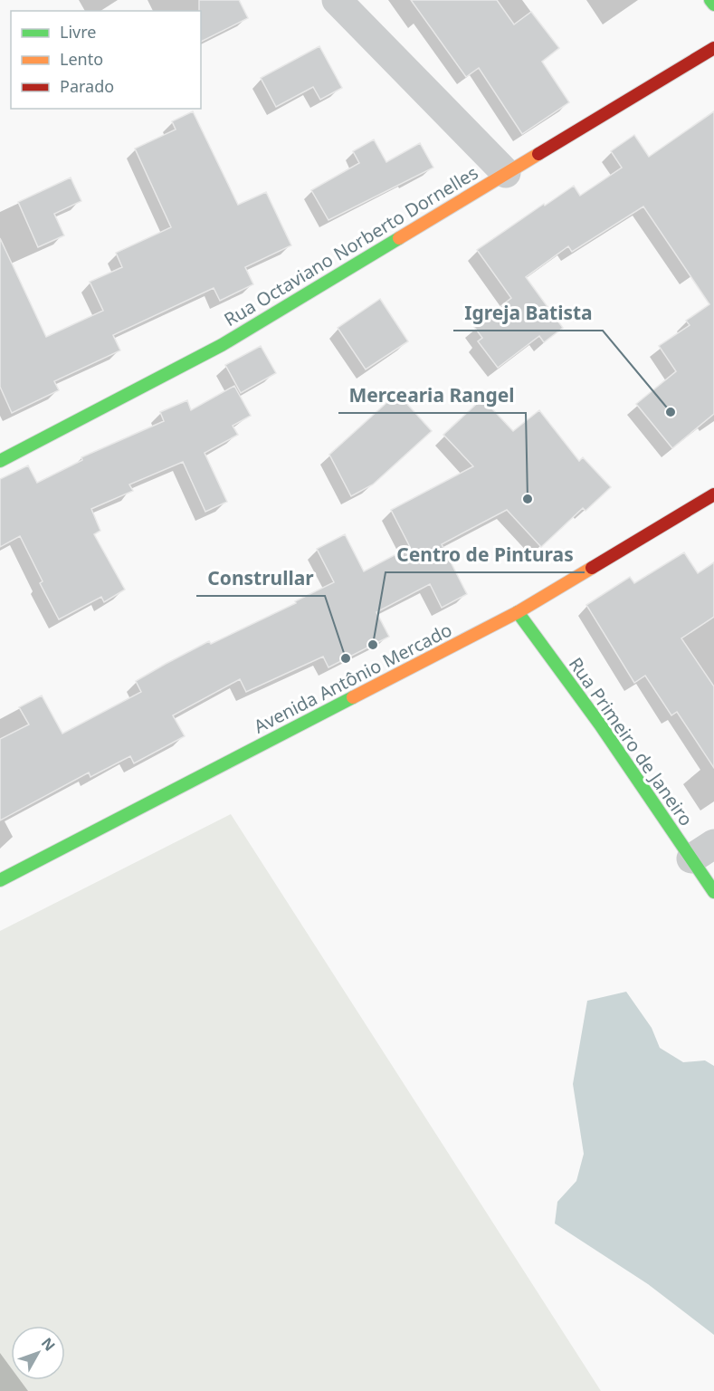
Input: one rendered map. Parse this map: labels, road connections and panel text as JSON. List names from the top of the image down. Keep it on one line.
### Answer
{"streets":{"street":["Rua Octaviano Norberto Dornelles","Avenida Antônio Mercado","Rua Primeiro de Janeiro"]},"crossings":[["Avenida Antônio Mercado","Rua Primeiro de Janeiro"]],"places":["Igreja Batista","Mercearia Rangel","Centro de Pinturas","Construllar"],"legend":["Livre","Lento","Parado"],"north":"top right"}
